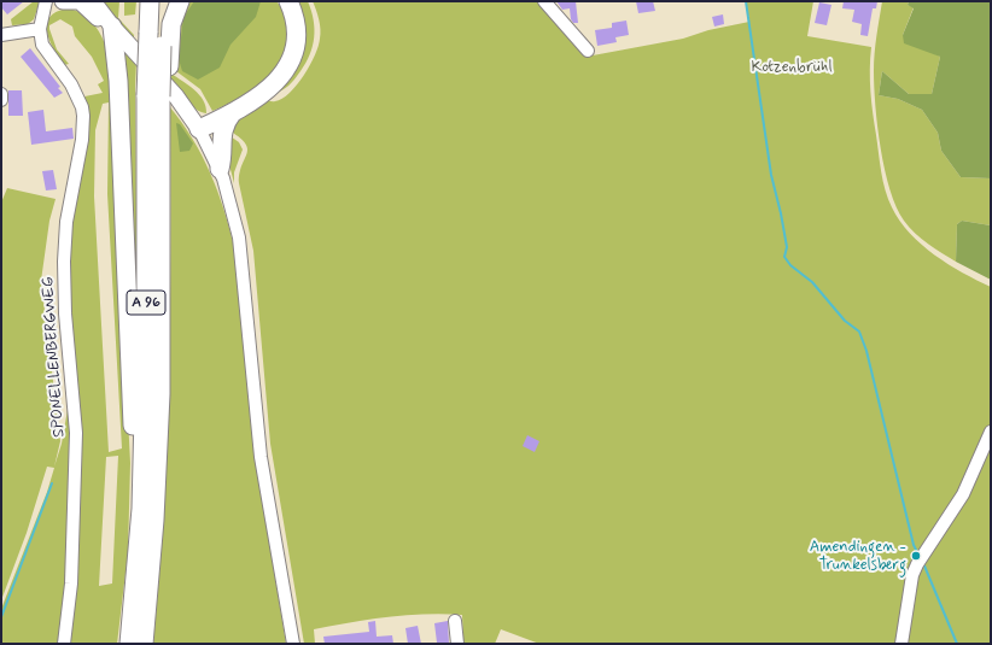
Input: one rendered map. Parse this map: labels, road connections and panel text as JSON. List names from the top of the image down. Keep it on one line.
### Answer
{"streets":{"highway":["A 96"],"street":["SPONELLENBERGWEG"]},"parks":["Kotzenbrühl"],"places":["Amendingen - Trunkelsberg"]}
